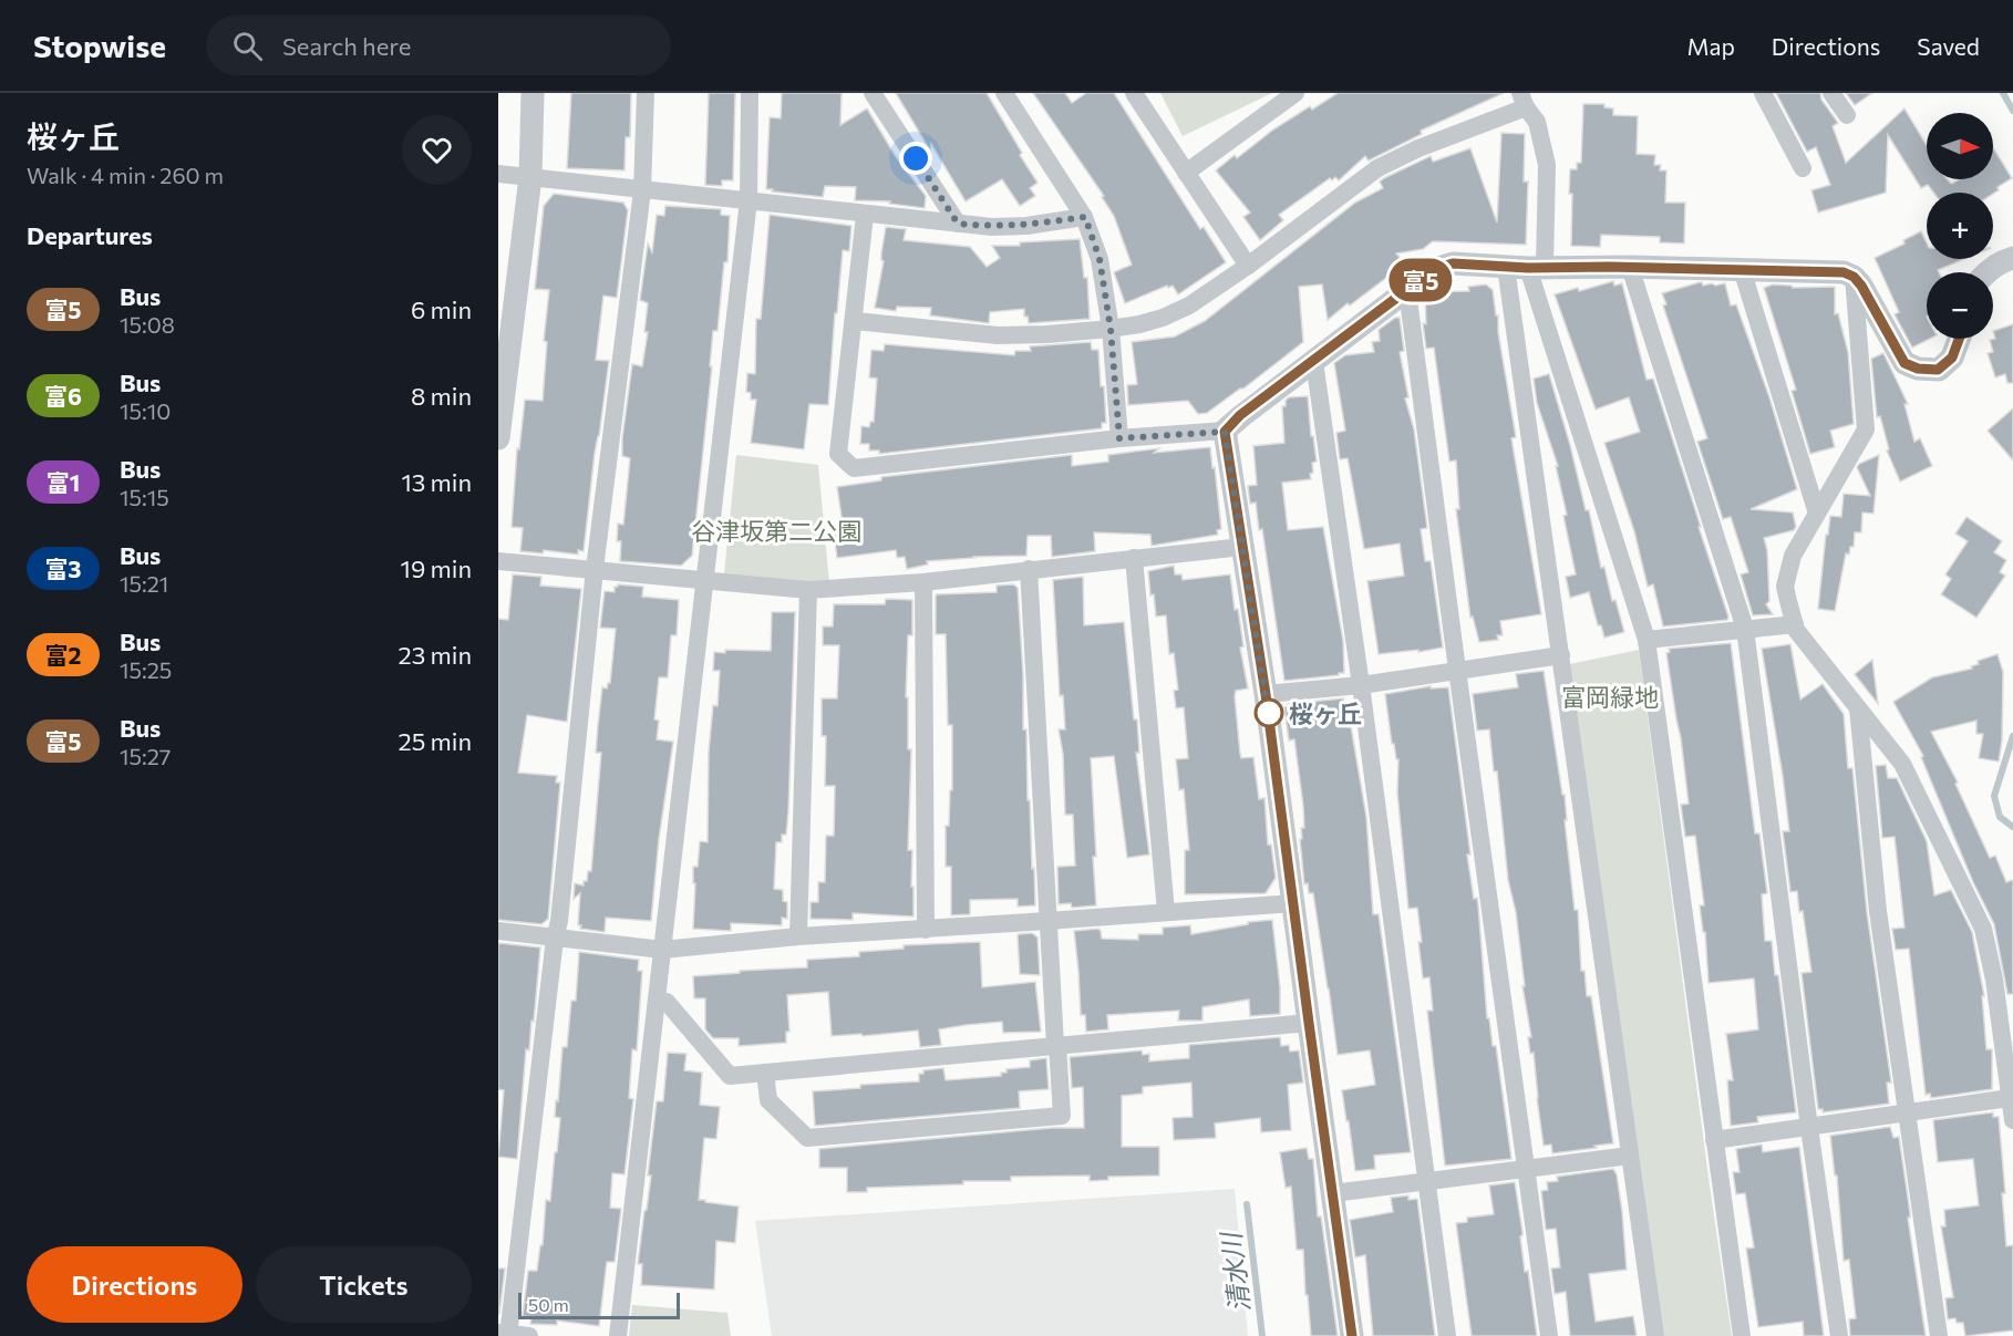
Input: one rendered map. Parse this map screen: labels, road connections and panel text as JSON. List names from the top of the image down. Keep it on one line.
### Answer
{"water":["清水川"],"parks":["谷津坂第二公園","富岡緑地"],"places":["桜ヶ丘"],"lines":["bus line 富5"],"scale_bar":"50 m","north":"right","page":{"header":"Stopwise","search":"Search here","nav":["Map","Directions","Saved"],"heading":[["桜ヶ丘","Walk · 4 min · 260 m"],"Departures"],"on_map":"富5","map_buttons":["+","−"],"list":[{"mark":"富5","name":"Bus","note":"15:08","value":"6 min"},{"mark":"富6","name":"Bus","note":"15:10","value":"8 min"},{"mark":"富1","name":"Bus","note":"15:15","value":"13 min"},{"mark":"富3","name":"Bus","note":"15:21","value":"19 min"},{"mark":"富2","name":"Bus","note":"15:25","value":"23 min"},{"mark":"富5","name":"Bus","note":"15:27","value":"25 min"}],"buttons":["Directions","Tickets"],"scale":"50 m"}}
